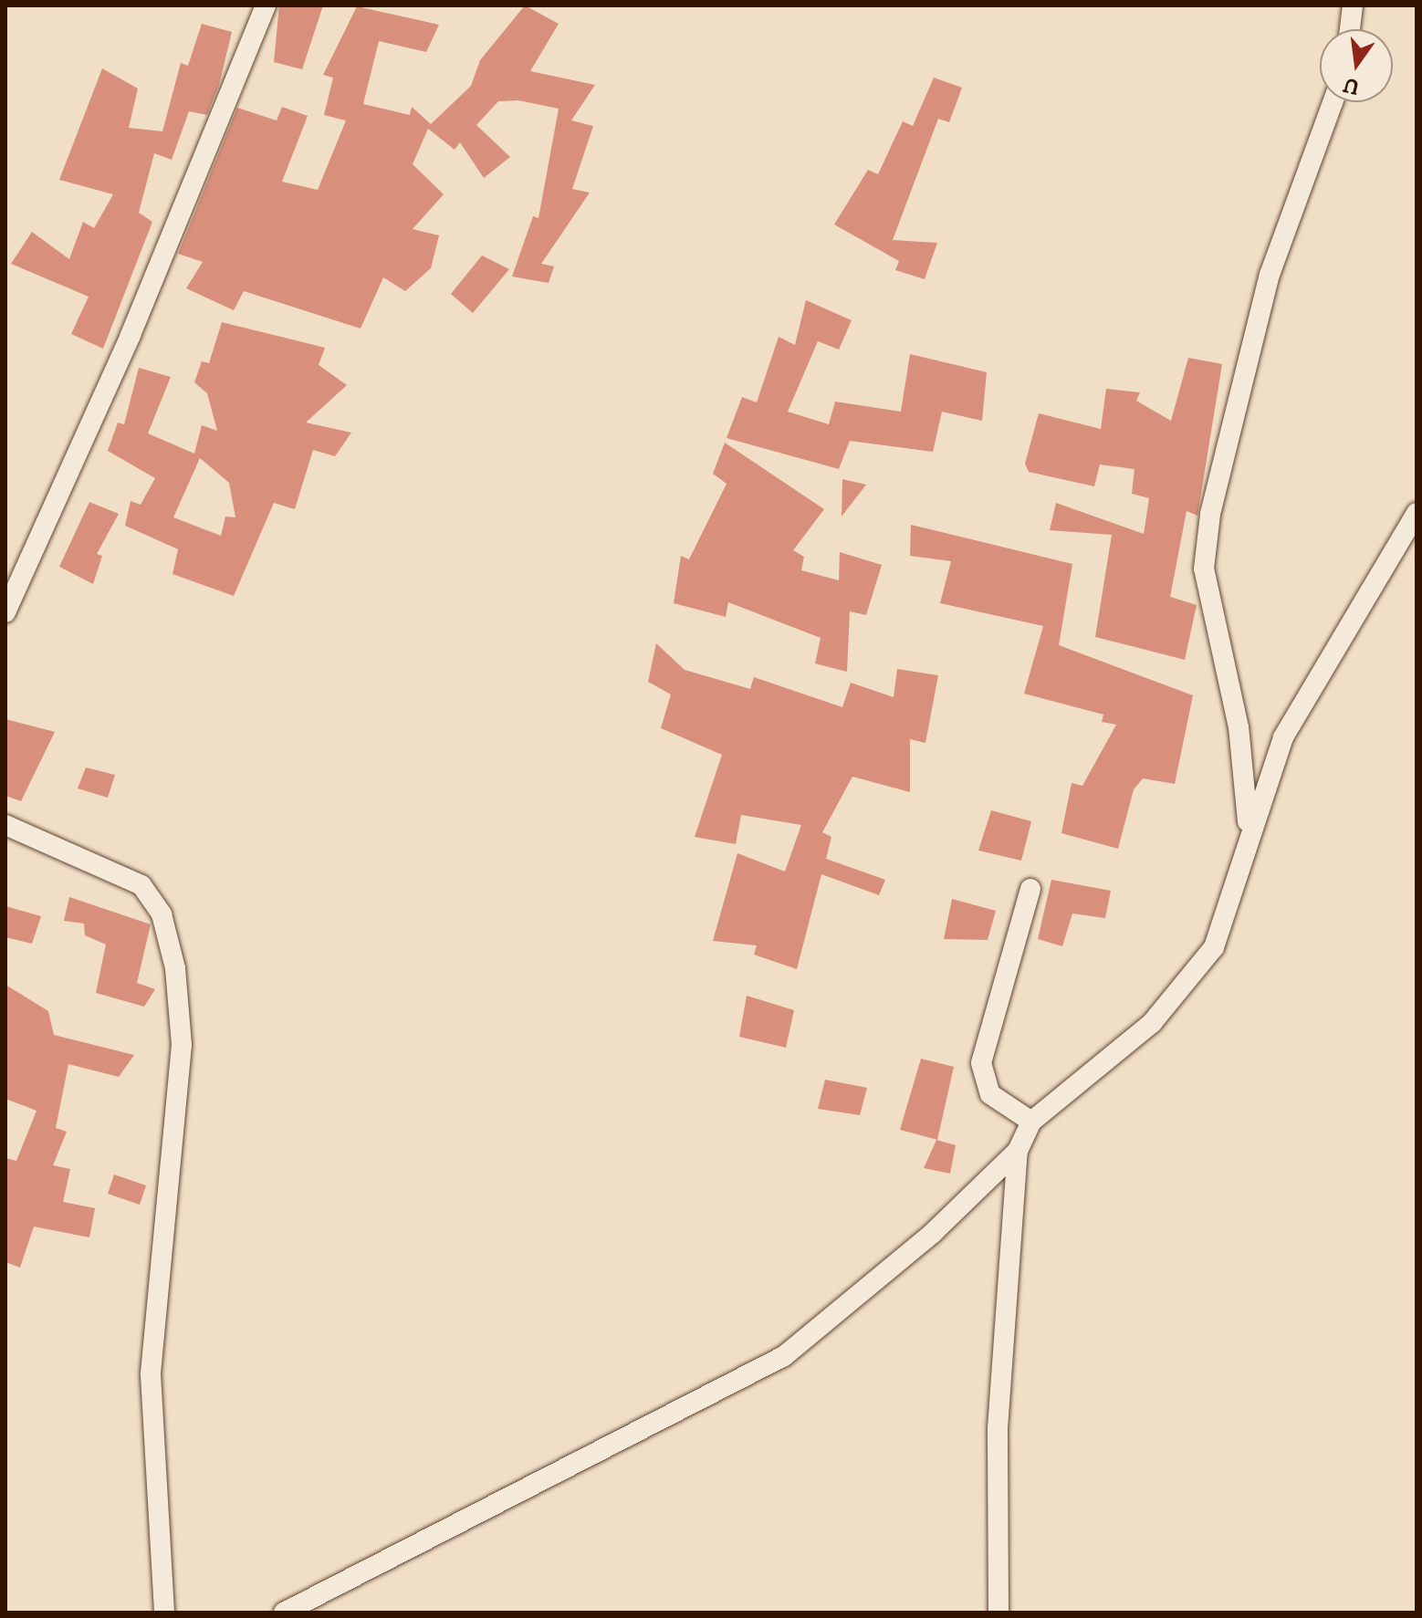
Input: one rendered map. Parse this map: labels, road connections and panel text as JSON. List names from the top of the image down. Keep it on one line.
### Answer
{"north":"bottom"}
